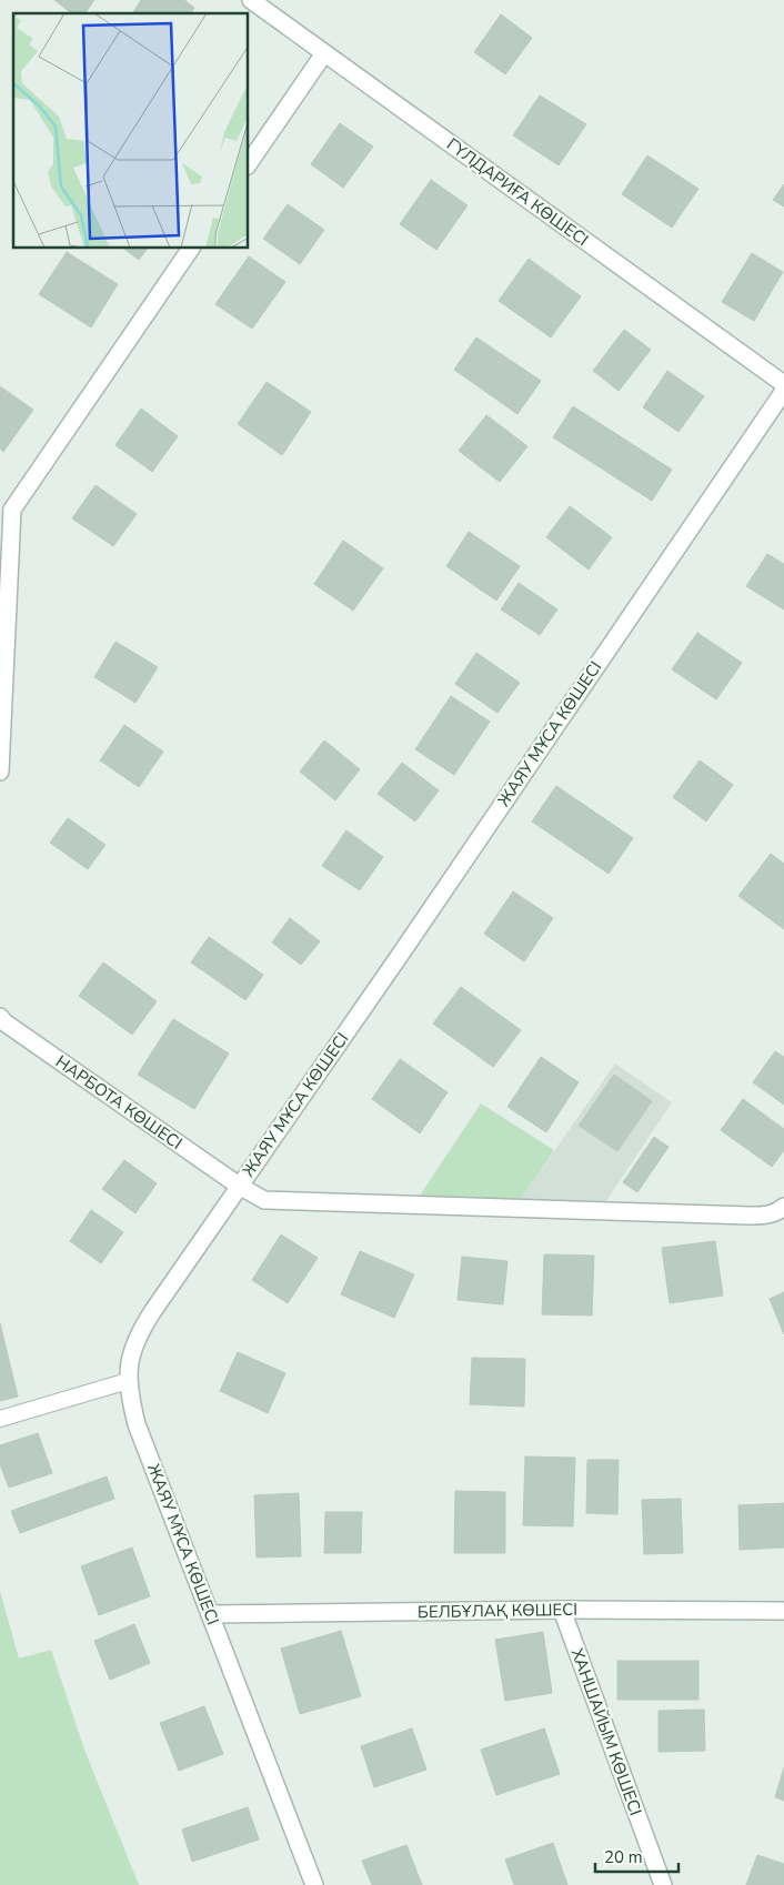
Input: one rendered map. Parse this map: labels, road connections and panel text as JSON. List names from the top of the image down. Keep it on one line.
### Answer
{"streets":{"street":["ГҮЛДАРИҒА КӨШЕСІ","ЖАЯУ МҰСА КӨШЕСІ","НАРБОТА КӨШЕСІ","БЕЛБҰЛАҚ КӨШЕСІ","ХАНШАЙЫМ КӨШЕСІ"]},"crossings":[["ЖАЯУ МҰСА КӨШЕСІ","НАРБОТА КӨШЕСІ"],["ЖАЯУ МҰСА КӨШЕСІ","БЕЛБҰЛАҚ КӨШЕСІ"],["БЕЛБҰЛАҚ КӨШЕСІ","ХАНШАЙЫМ КӨШЕСІ"]],"scale_bar":"20 m"}
